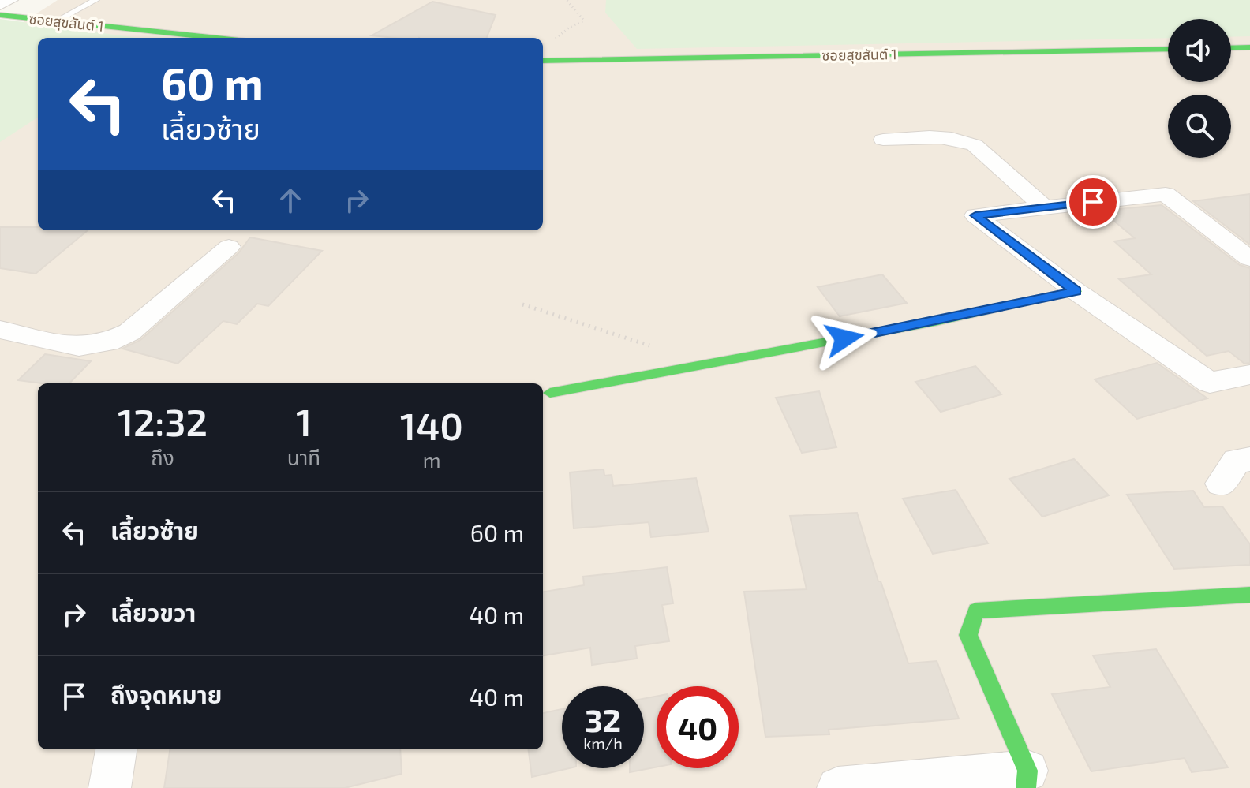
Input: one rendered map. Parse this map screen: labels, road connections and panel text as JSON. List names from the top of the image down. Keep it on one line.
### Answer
{"streets":{"street":["ซอยสุขสันต์ 1"]},"page":{"turn":["60 m","เลี้ยวซ้าย"],"eta":["12:32","ถึง","1","นาที","140","m"],"list":[{"name":"เลี้ยวซ้าย","value":"60 m"},{"name":"เลี้ยวขวา","value":"40 m"},{"name":"ถึงจุดหมาย","value":"40 m"}],"speed":"32 km/h","limit":"40"}}
